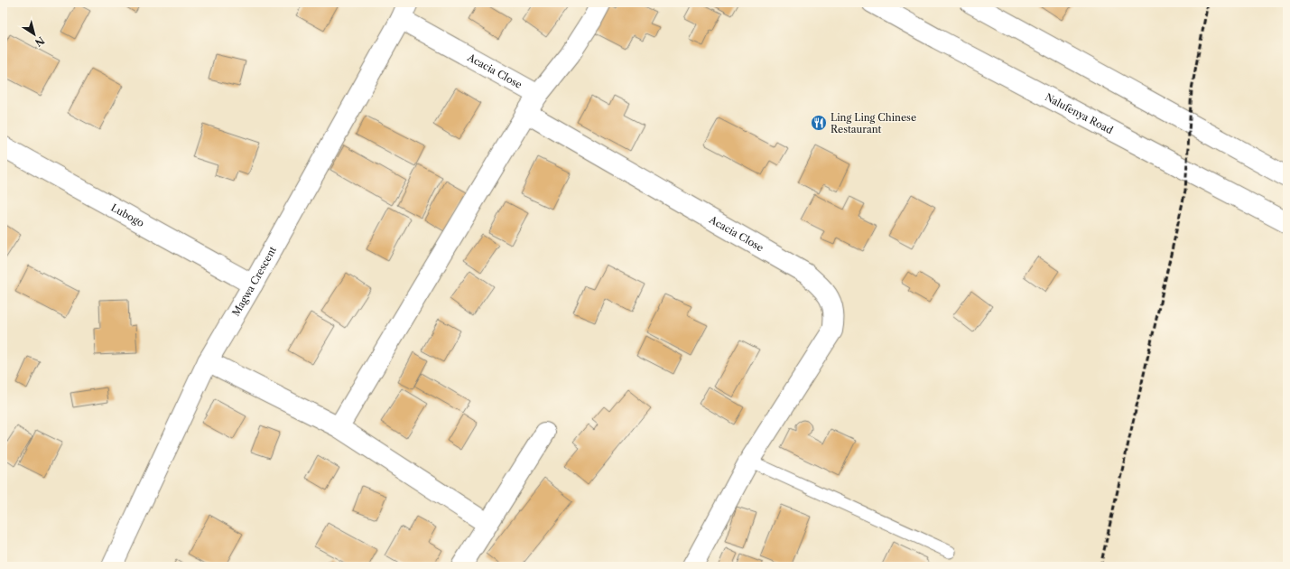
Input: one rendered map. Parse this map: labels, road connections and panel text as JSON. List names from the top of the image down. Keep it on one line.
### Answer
{"streets":{"street":["Acacia Close","Nalufenya Road","Lubogo","Magwa Crescent"]},"crossings":[["Acacia Close","Magwa Crescent"],["Lubogo","Magwa Crescent"]],"places":{"restaurant":["Ling Ling Chinese Restaurant"]},"north":"bottom right"}
